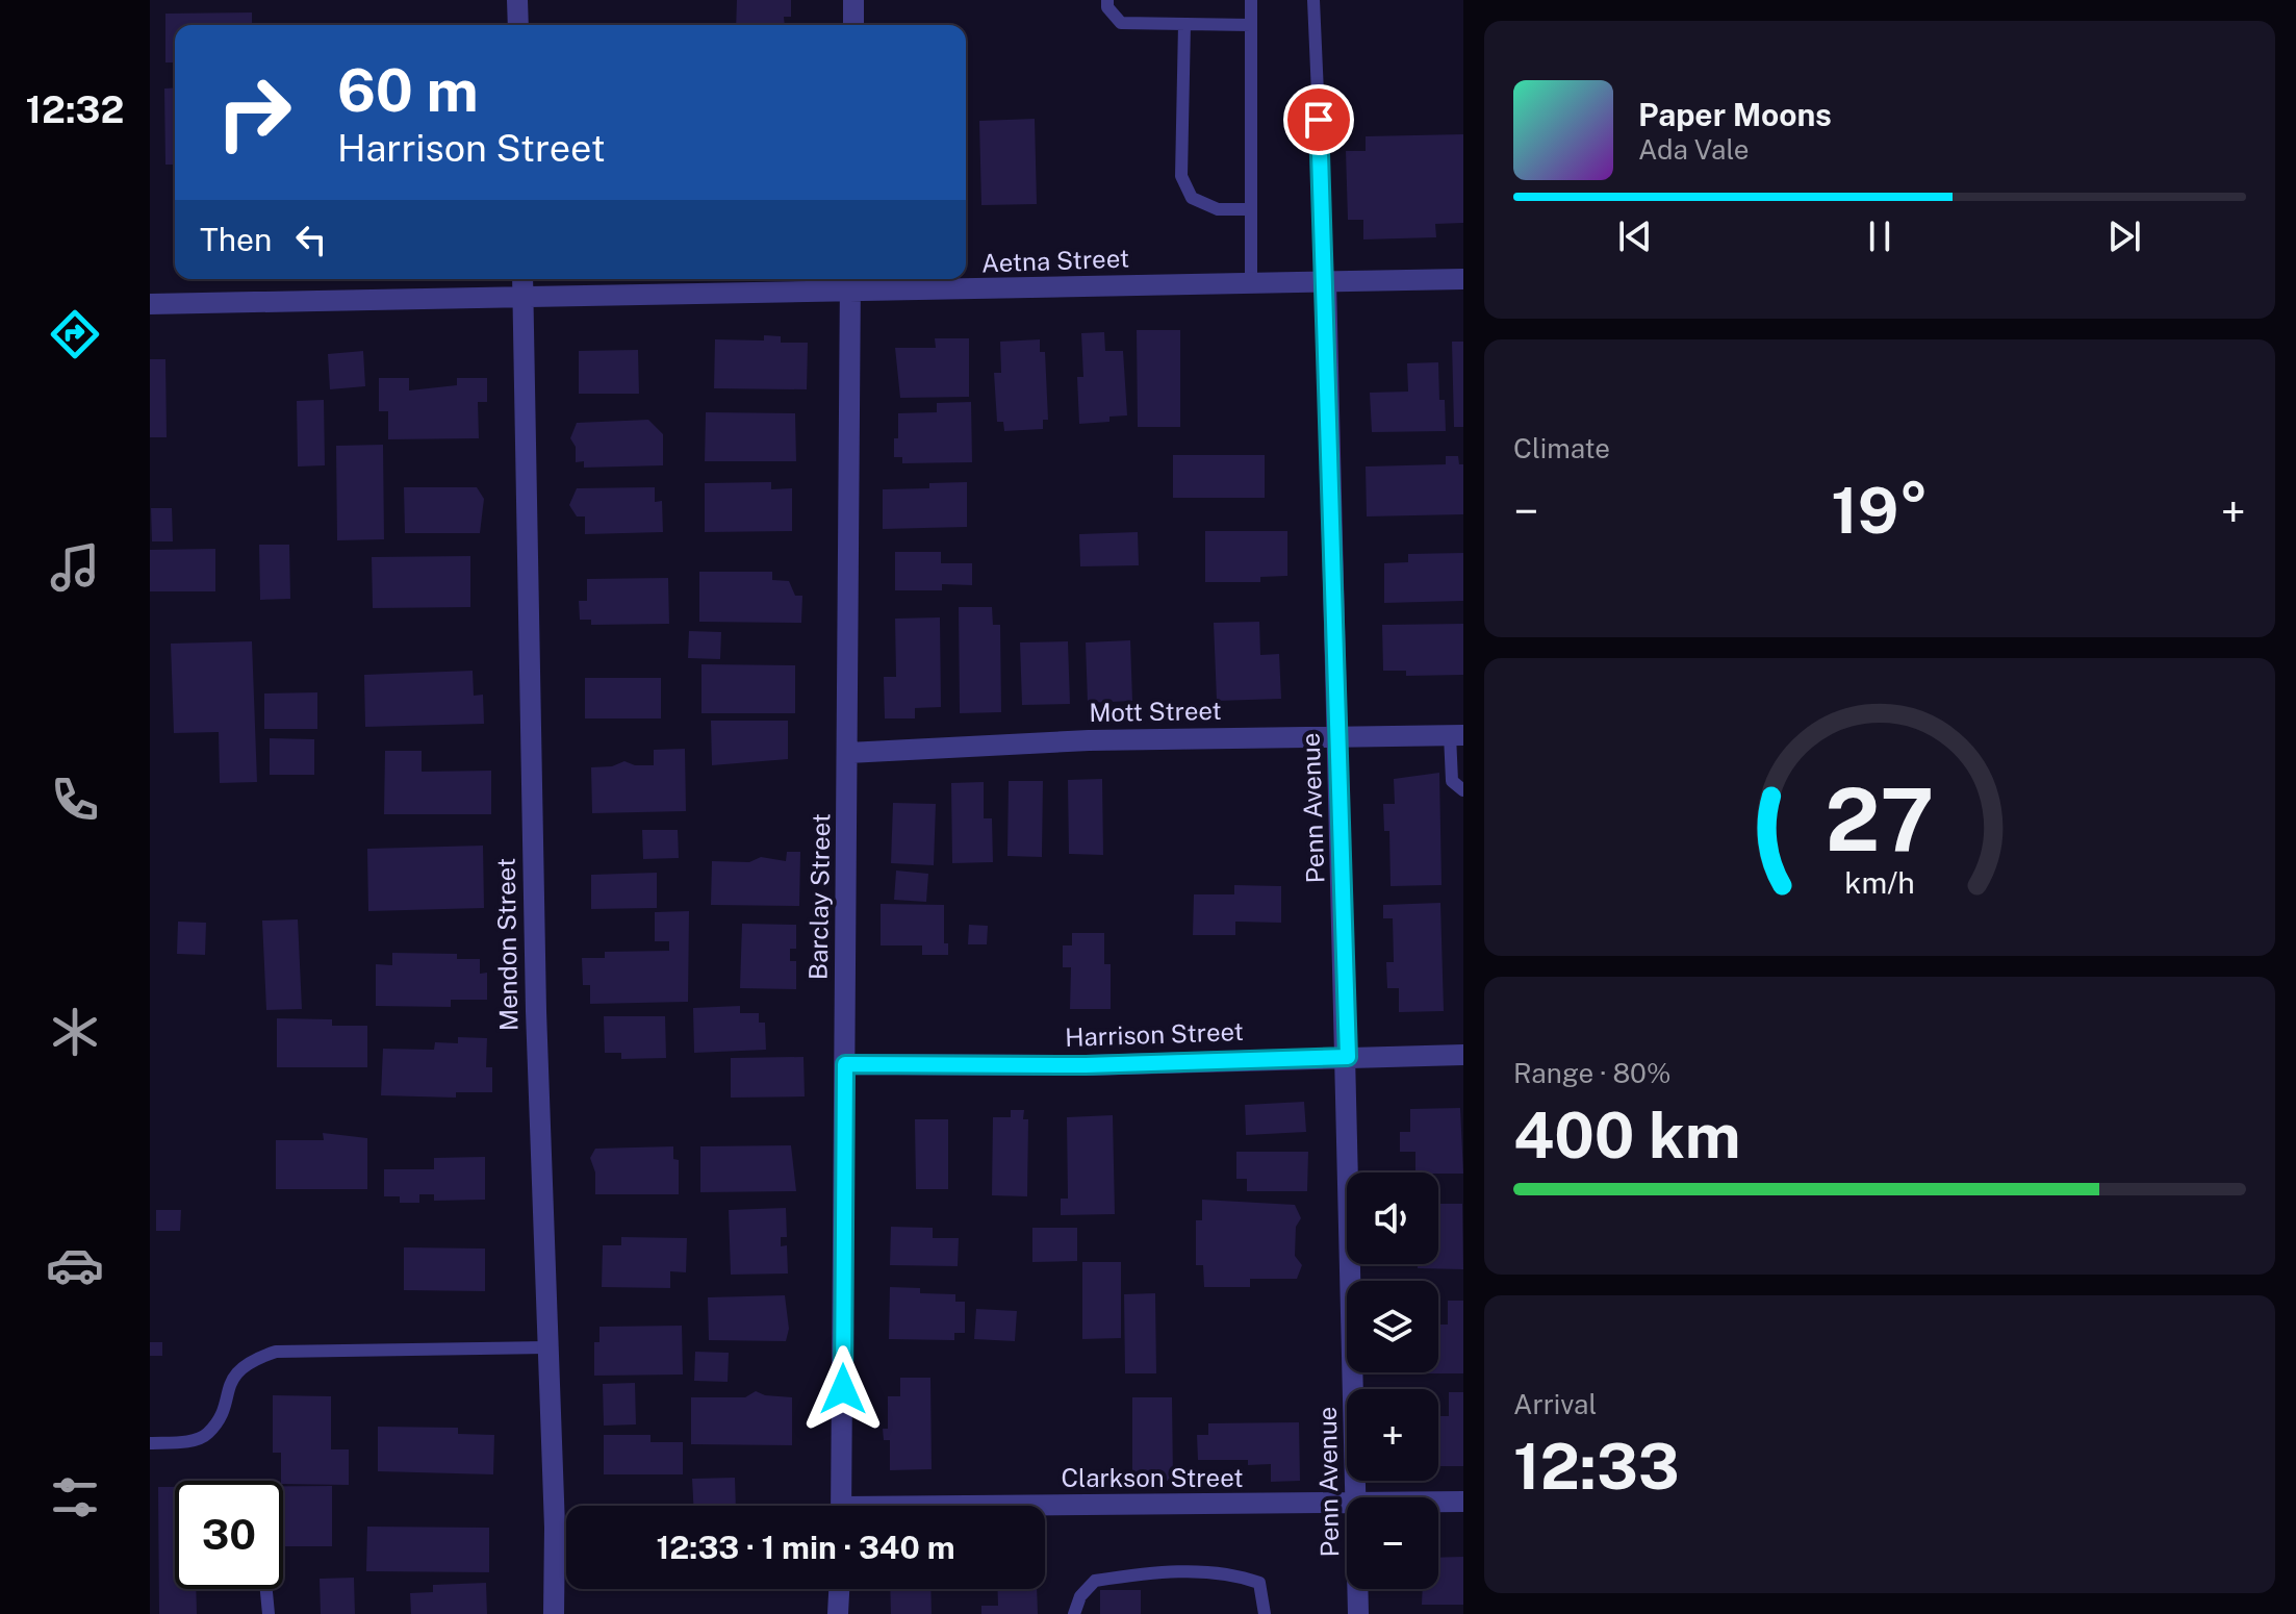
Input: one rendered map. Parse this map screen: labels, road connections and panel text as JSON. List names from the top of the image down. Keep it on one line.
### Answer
{"streets":{"street":["Aetna Street","Mott Street","Penn Avenue","Barclay Street","Mendon Street","Harrison Street","Clarkson Street"]},"crossings":[["Aetna Street","Penn Avenue"],["Aetna Street","Barclay Street"],["Aetna Street","Mendon Street"],["Mott Street","Penn Avenue"],["Mott Street","Barclay Street"],["Penn Avenue","Harrison Street"],["Barclay Street","Harrison Street"]],"page":{"tabs":"12:32","turn":["60 m","Harrison Street"],"song":["Paper Moons","Ada Vale"],"then":"Then","tile":["Climate",["Range · 80%","400 km"],["Arrival","12:33"]],"heat":["−","19°","+"],"map_buttons":["+","−"],"limit":"30","trip":"12:33 · 1 min · 340 m","gauge":["27","km/h"]}}
